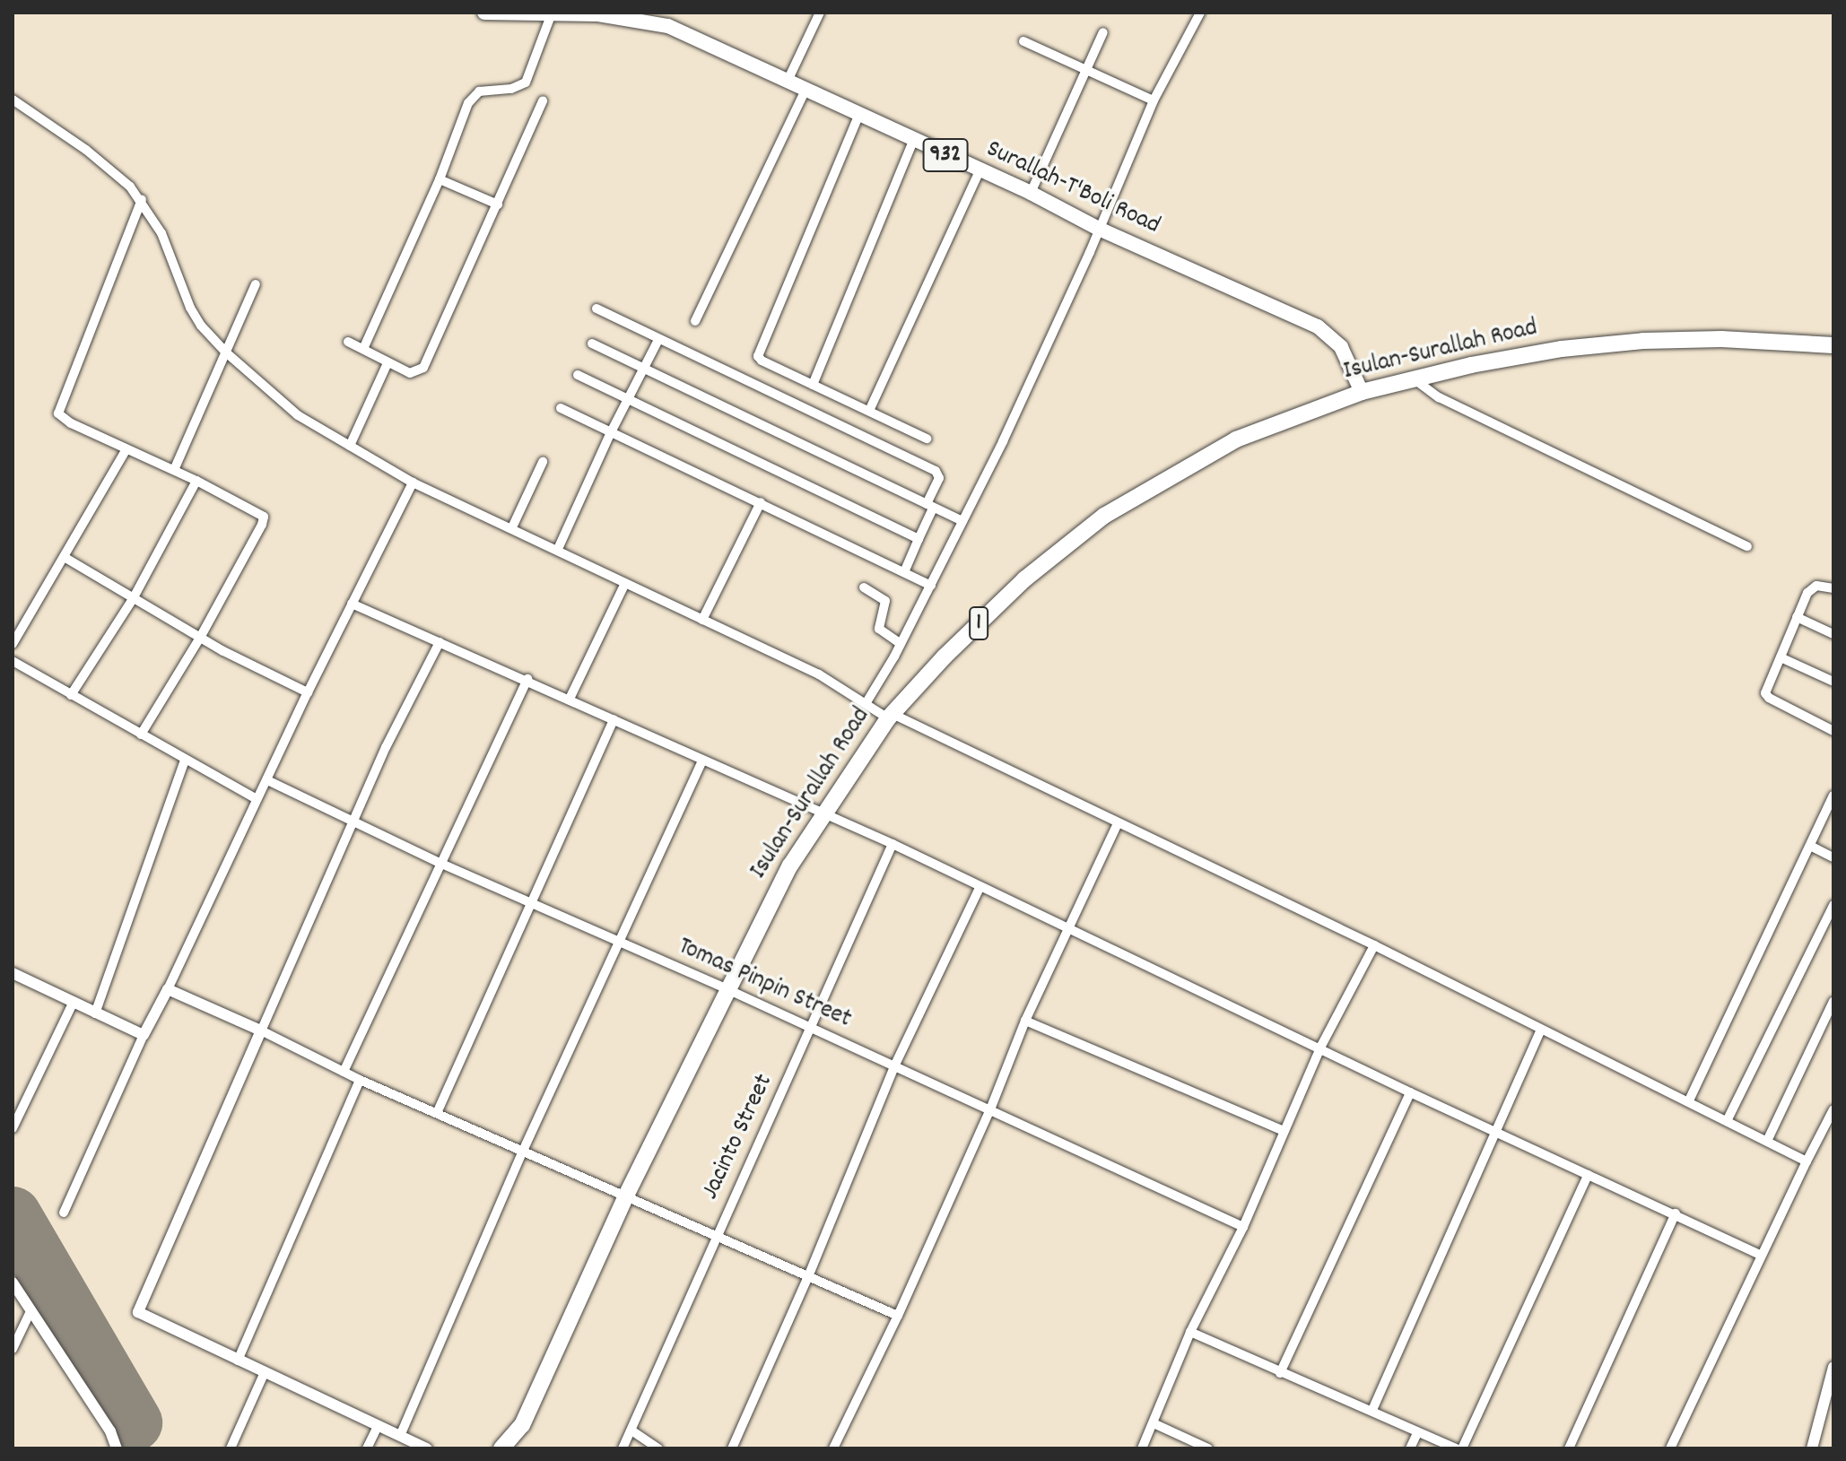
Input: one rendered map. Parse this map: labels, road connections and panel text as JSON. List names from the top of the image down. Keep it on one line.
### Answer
{"streets":{"highway":["Isulan-Surallah Road","1"],"main road":["932","Surallah-T'Boli Road"],"street":["Tomas Pinpin Street","Jacinto Street"]},"crossings":[["Surallah-T'Boli Road","Isulan-Surallah Road"],["Isulan-Surallah Road","Tomas Pinpin Street"],["Tomas Pinpin Street","Jacinto Street"]]}
